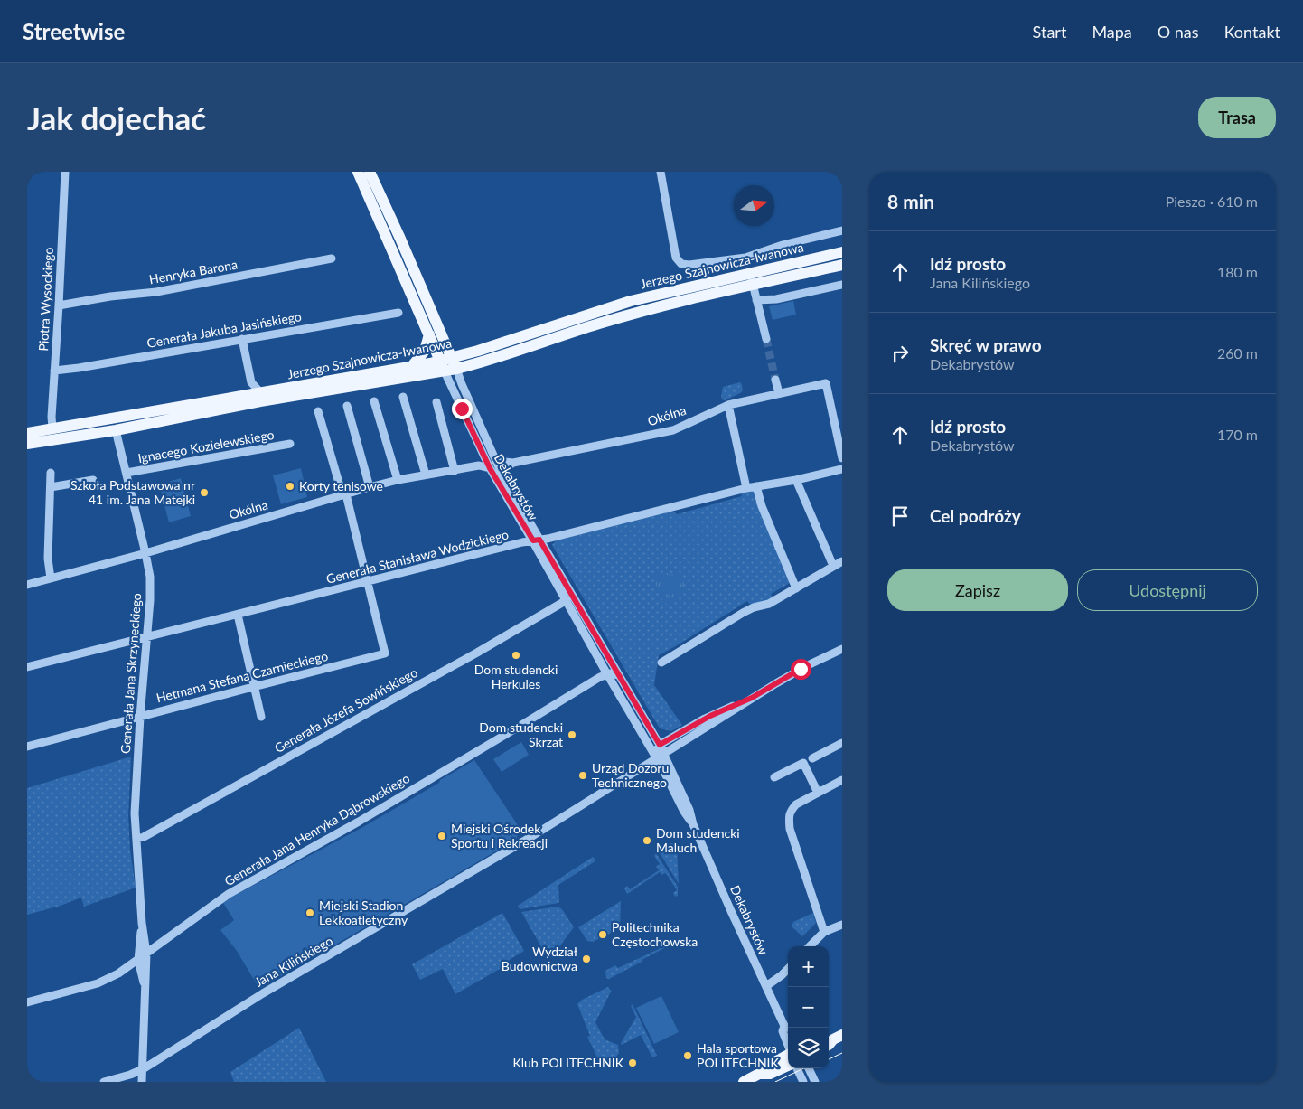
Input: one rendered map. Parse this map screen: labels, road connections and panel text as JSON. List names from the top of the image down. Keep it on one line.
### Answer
{"streets":{"main road":["Jerzego Szajnowicza-Iwanowa"],"street":["Henryka Barona","Piotra Wysockiego","Generała Jakuba Jasińskiego","Okólna","Ignacego Kozielewskiego","Dekabrystów","Generała Stanisława Wodzickiego","Generała Jana Skrzyneckiego","Hetmana Stefana Czarnieckiego","Generała Józefa Sowińskiego","Generała Jana Henryka Dąbrowskiego","Jana Kilińskiego"]},"crossings":[["Jerzego Szajnowicza-Iwanowa","Piotra Wysockiego"],["Jerzego Szajnowicza-Iwanowa","Dekabrystów"],["Jerzego Szajnowicza-Iwanowa","Generała Jana Skrzyneckiego"],["Henryka Barona","Piotra Wysockiego"],["Piotra Wysockiego","Generała Jakuba Jasińskiego"],["Okólna","Dekabrystów"],["Okólna","Generała Jana Skrzyneckiego"],["Ignacego Kozielewskiego","Generała Jana Skrzyneckiego"],["Dekabrystów","Generała Stanisława Wodzickiego"],["Dekabrystów","Generała Józefa Sowińskiego"],["Dekabrystów","Generała Jana Henryka Dąbrowskiego"],["Dekabrystów","Jana Kilińskiego"],["Generała Stanisława Wodzickiego","Generała Jana Skrzyneckiego"],["Generała Stanisława Wodzickiego","Hetmana Stefana Czarnieckiego"],["Generała Jana Skrzyneckiego","Hetmana Stefana Czarnieckiego"],["Generała Jana Skrzyneckiego","Generała Józefa Sowińskiego"],["Generała Jana Skrzyneckiego","Generała Jana Henryka Dąbrowskiego"]],"places":["Korty tenisowe","Szkoła Podstawowa nr 41 im. Jana Matejki","Dom studencki Herkules","Dom studencki Skrzat","Urząd Dozoru Technicznego","Miejski Ośrodek Sportu i Rekreacji","Dom studencki Maluch","Miejski Stadion Lekkoatletyczny","Politechnika Częstochowska","Wydział Budownictwa","Hala sportowa POLITECHNIK","Klub POLITECHNIK"],"north":"right","page":{"header":"Streetwise","nav":["Start","Mapa","O nas","Kontakt"],"buttons":["Trasa",["Zapisz","Udostępnij"]],"title":"Jak dojechać","heading":["8 min","Pieszo · 610 m"],"list":[["Idź prosto","Jana Kilińskiego","180 m"],["Skręć w prawo","Dekabrystów","260 m"],["Idź prosto","Dekabrystów","170 m"],"Cel podróży"],"map_buttons":["+","−"]}}
